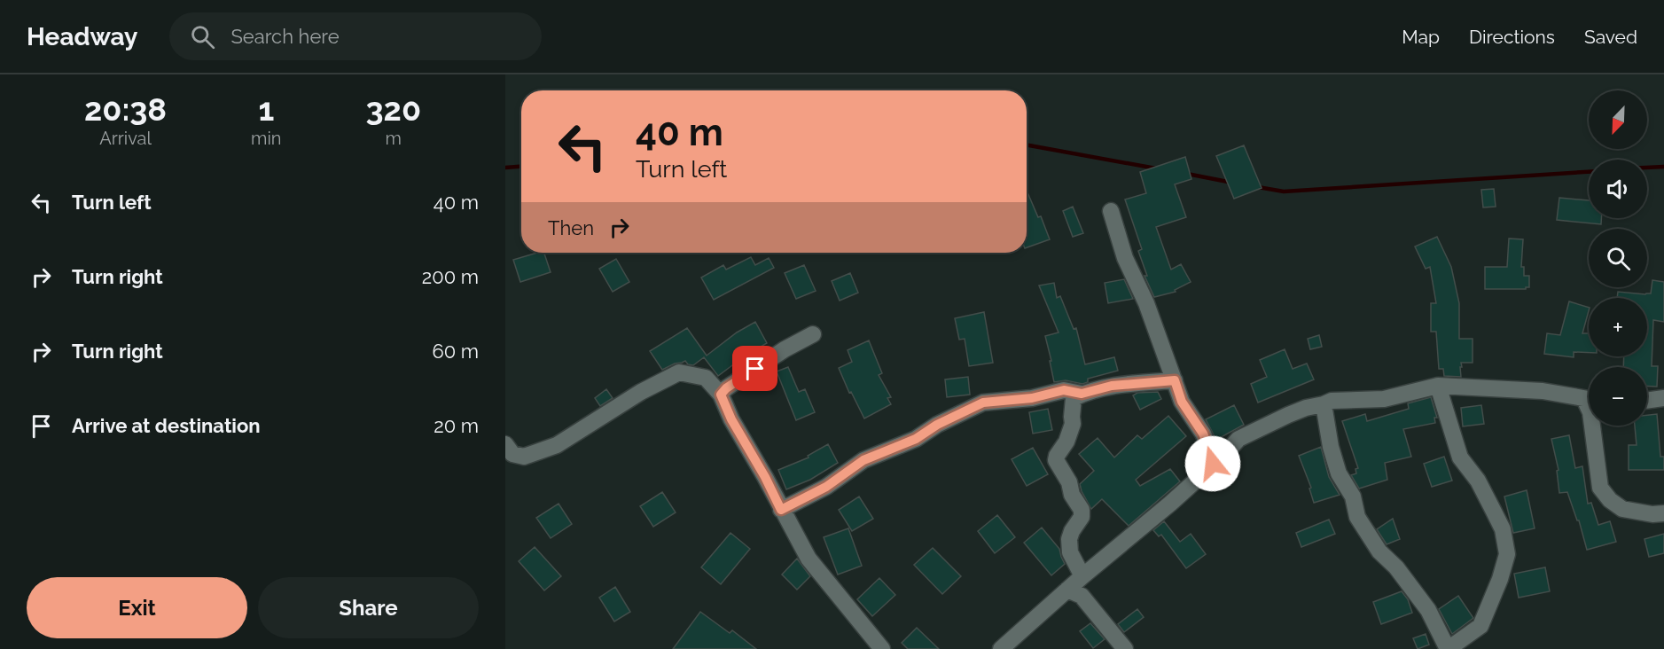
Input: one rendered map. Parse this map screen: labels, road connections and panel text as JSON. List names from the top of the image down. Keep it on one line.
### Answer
{"north":"bottom left","page":{"header":"Headway","search":"Search here","nav":["Map","Directions","Saved"],"eta":["20:38","Arrival","1","min","320","m"],"map_buttons":["+","−"],"turn":["40 m","Turn left"],"list":[{"name":"Turn left","value":"40 m"},{"name":"Turn right","value":"200 m"},{"name":"Turn right","value":"60 m"},{"name":"Arrive at destination","value":"20 m"}],"then":"Then","buttons":["Exit","Share"]}}
